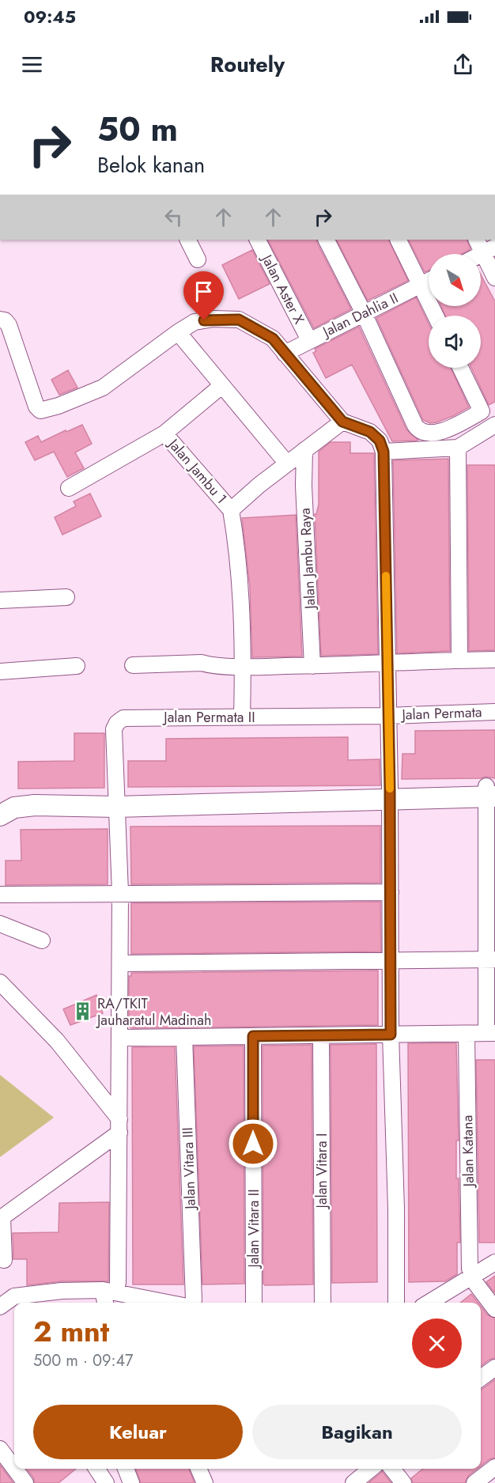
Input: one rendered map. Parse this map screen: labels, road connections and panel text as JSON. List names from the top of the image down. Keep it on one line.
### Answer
{"streets":{"street":["Jalan Aster X","Jalan Dahlia II","Jalan Jambu 1","Jalan Jambu Raya","Jalan Permata","Jalan Permata II","Jalan Katana","Jalan Vitara III","Jalan Vitara I","Jalan Vitara II"]},"crossings":[["Jalan Aster X","Jalan Dahlia II"],["Jalan Permata","Jalan Permata II"]],"places":{"building":["RA/TKIT Jauharatul Madinah"]},"north":"bottom right","page":{"status":"09:45","header":"Routely","turn":["50 m","Belok kanan"],"heading":["2 mnt","500 m · 09:47"],"buttons":["Keluar","Bagikan"]}}
